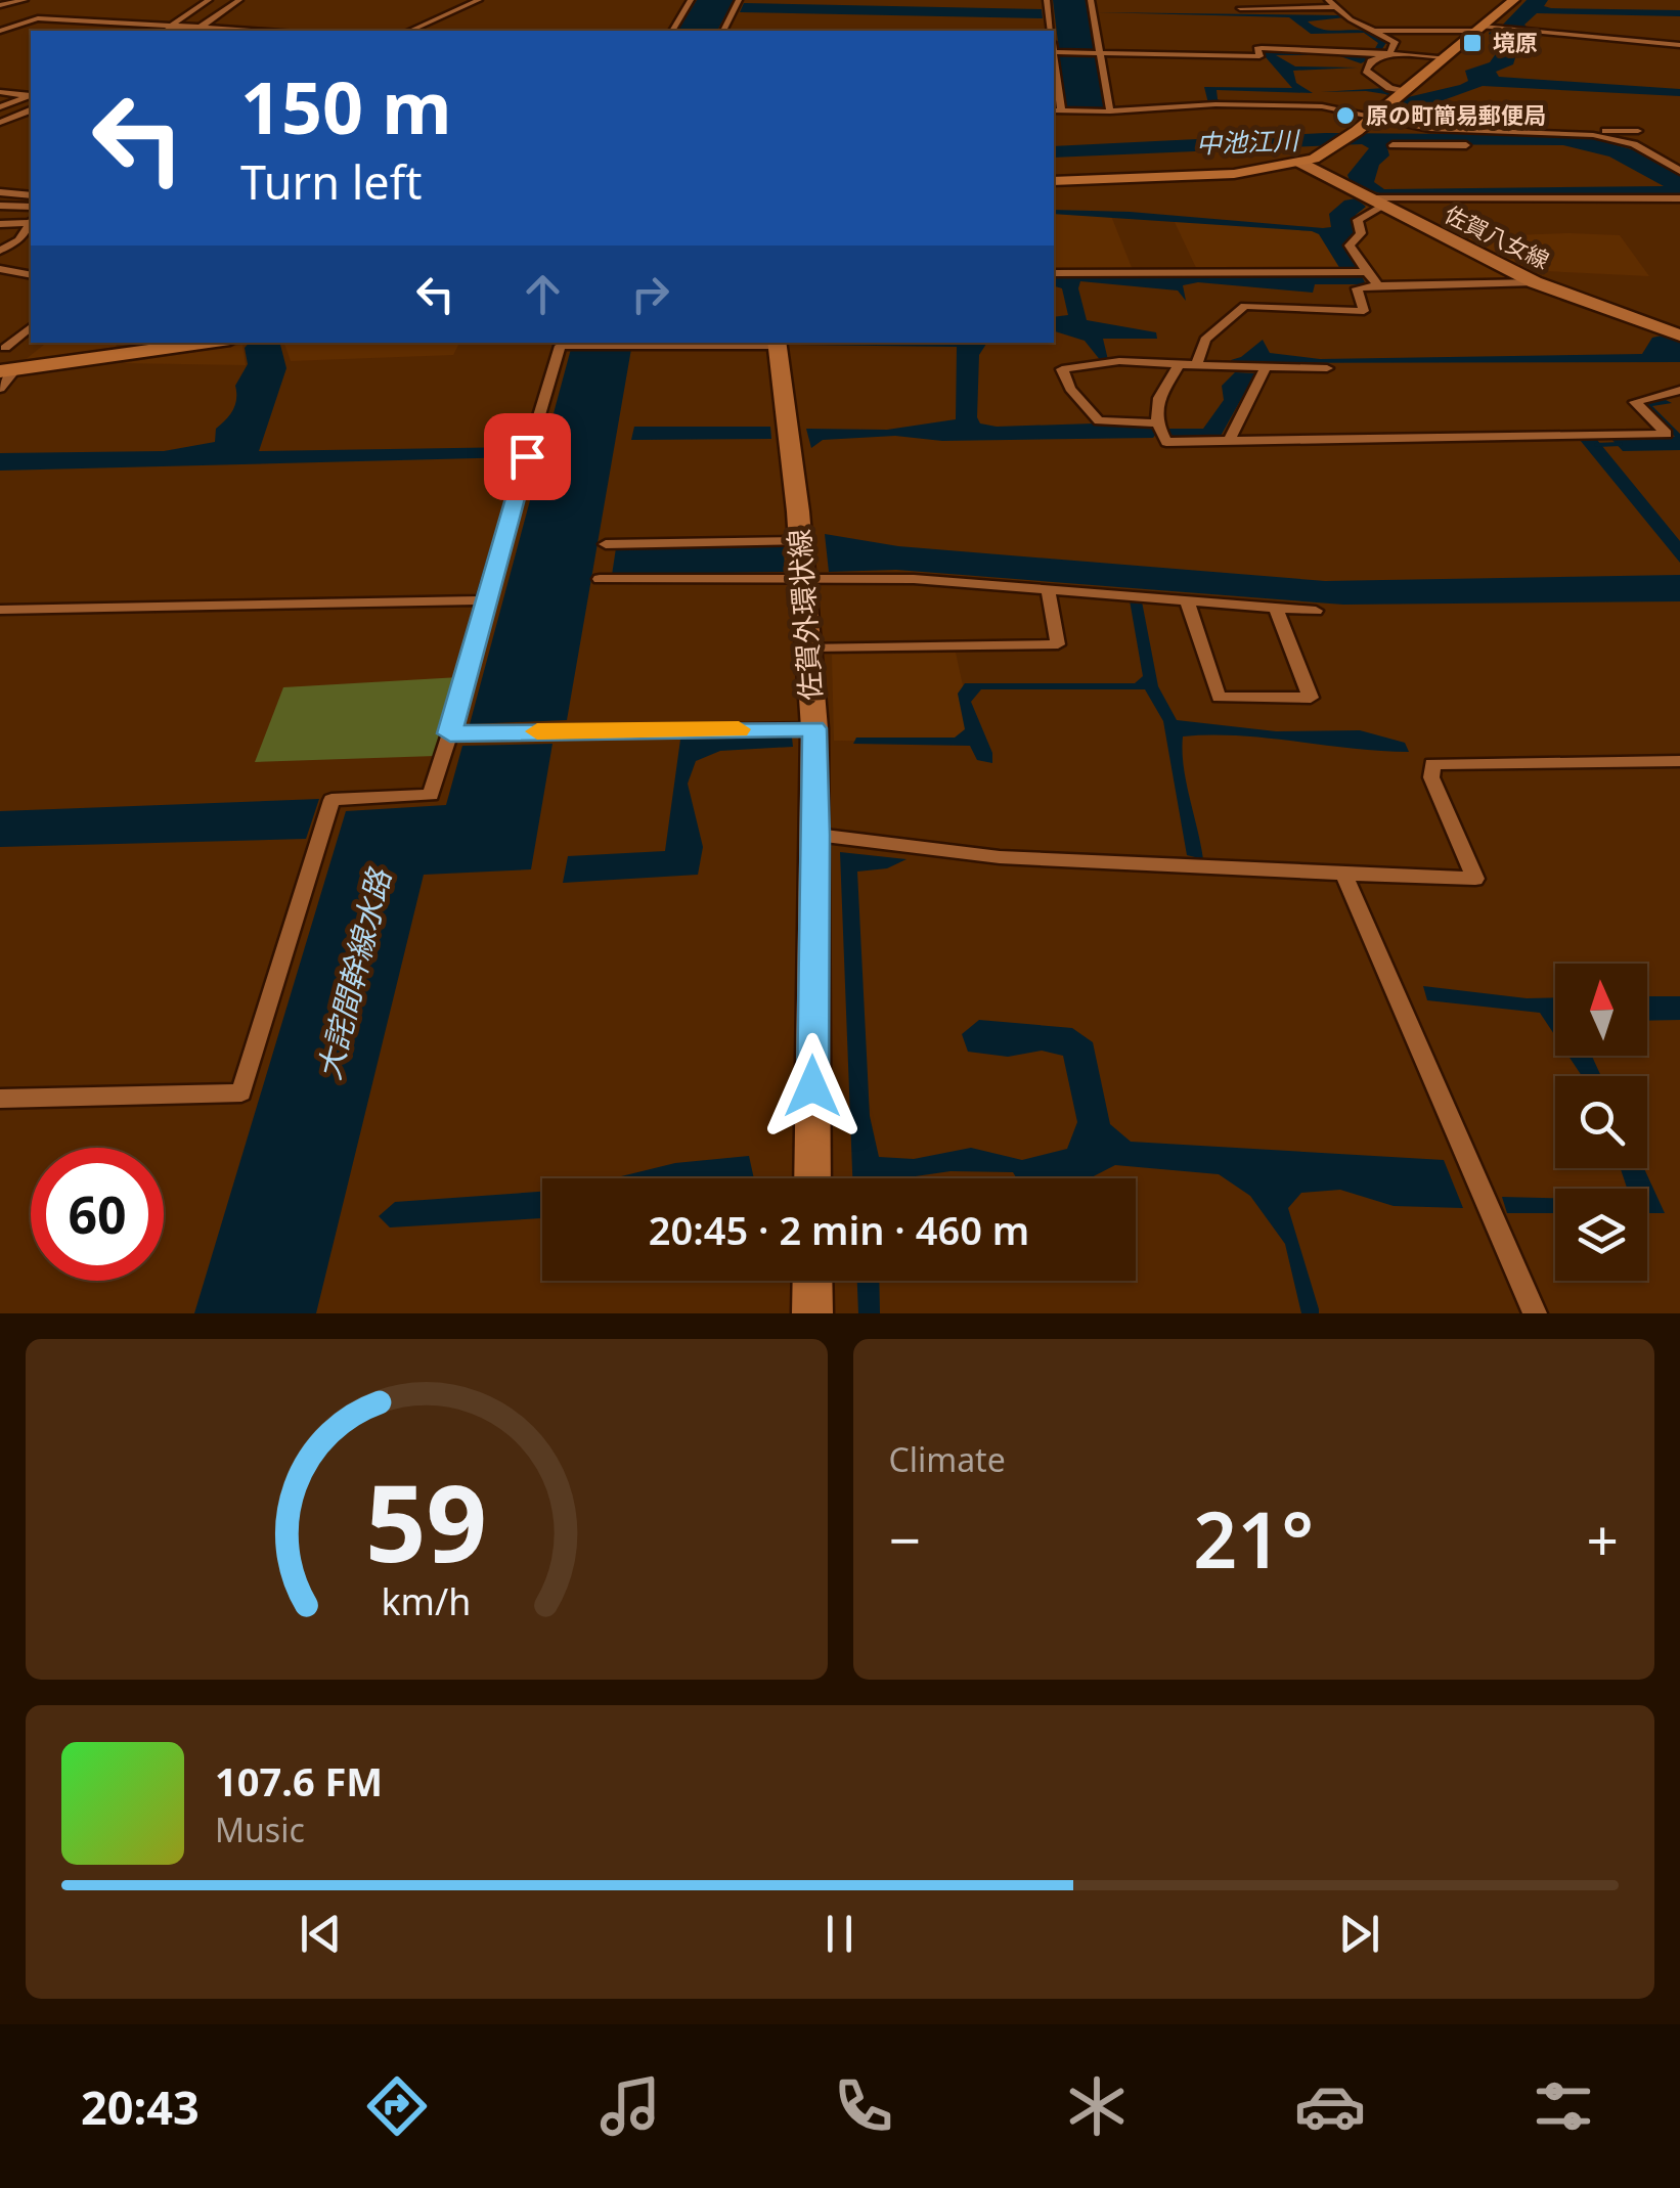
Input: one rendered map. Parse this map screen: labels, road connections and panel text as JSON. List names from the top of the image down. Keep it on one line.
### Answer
{"streets":{"main road":["佐賀八女線","佐賀外環状線"]},"water":["中池江川","大詫間幹線水路"],"places":{"transit":["境原"],"other":["原の町簡易郵便局"]},"north":"top","page":{"turn":["150 m","Turn left"],"limit":"60","trip":"20:45 · 2 min · 460 m","tile":"Climate","heat":["−","21°","+"],"song":["107.6 FM","Music"],"tabs":"20:43","gauge":["59","km/h"]}}
